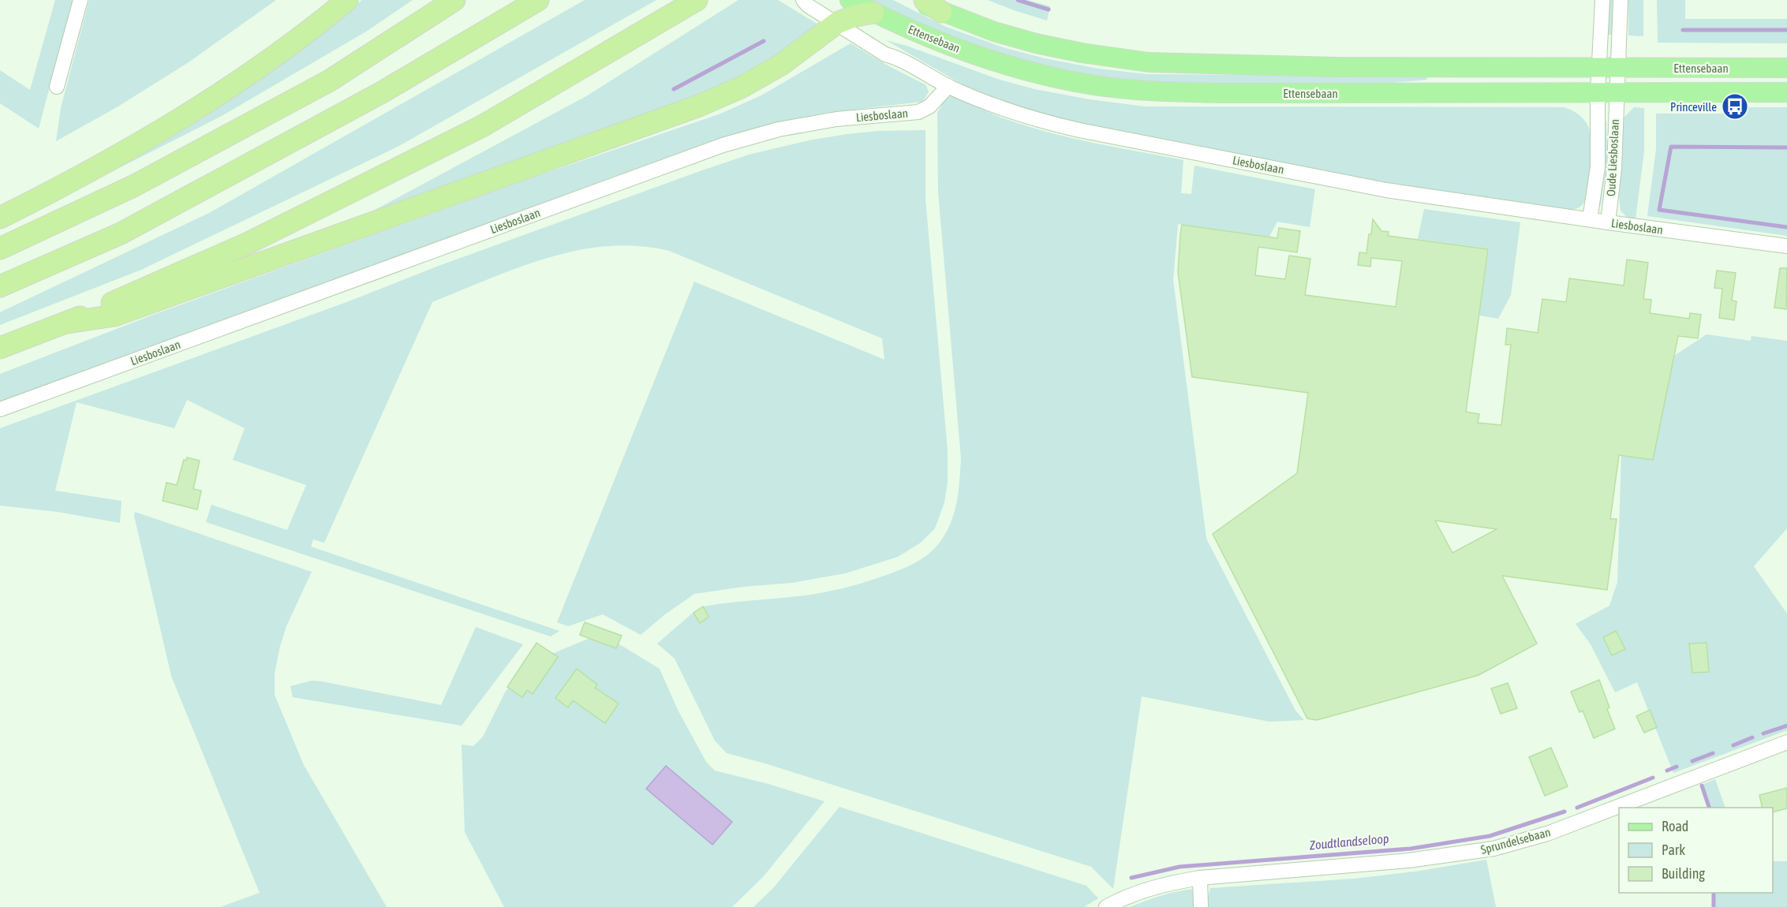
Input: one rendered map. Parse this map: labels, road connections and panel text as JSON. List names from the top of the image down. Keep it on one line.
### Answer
{"streets":{"main road":["Ettensebaan"],"street":["Liesboslaan","Oude Liesboslaan","Sprundelsebaan"]},"crossings":[["Ettensebaan","Oude Liesboslaan"],["Liesboslaan","Oude Liesboslaan"]],"water":["Zoudtlandseloop"],"places":{"bus stop":["Princeville"]},"legend":["Road","Park","Building"]}
